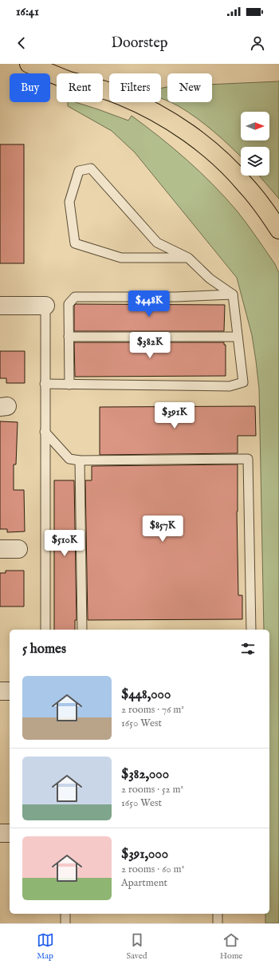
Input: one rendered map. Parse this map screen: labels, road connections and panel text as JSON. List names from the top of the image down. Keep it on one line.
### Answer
{"north":"right","page":{"status":"16:41","header":"Doorstep","chip":["Buy","Rent","Filters","New"],"price":["$448K","$382K","$391K","$857K","$510K"],"heading":"5 homes","list":[{"name":"$448,000","note":"2 rooms · 76 m² · 1650 West"},{"name":"$382,000","note":"2 rooms · 52 m² · 1650 West"},{"name":"$391,000","note":"2 rooms · 60 m² · Apartment"}],"tabs":["Map","Saved","Home"]}}
